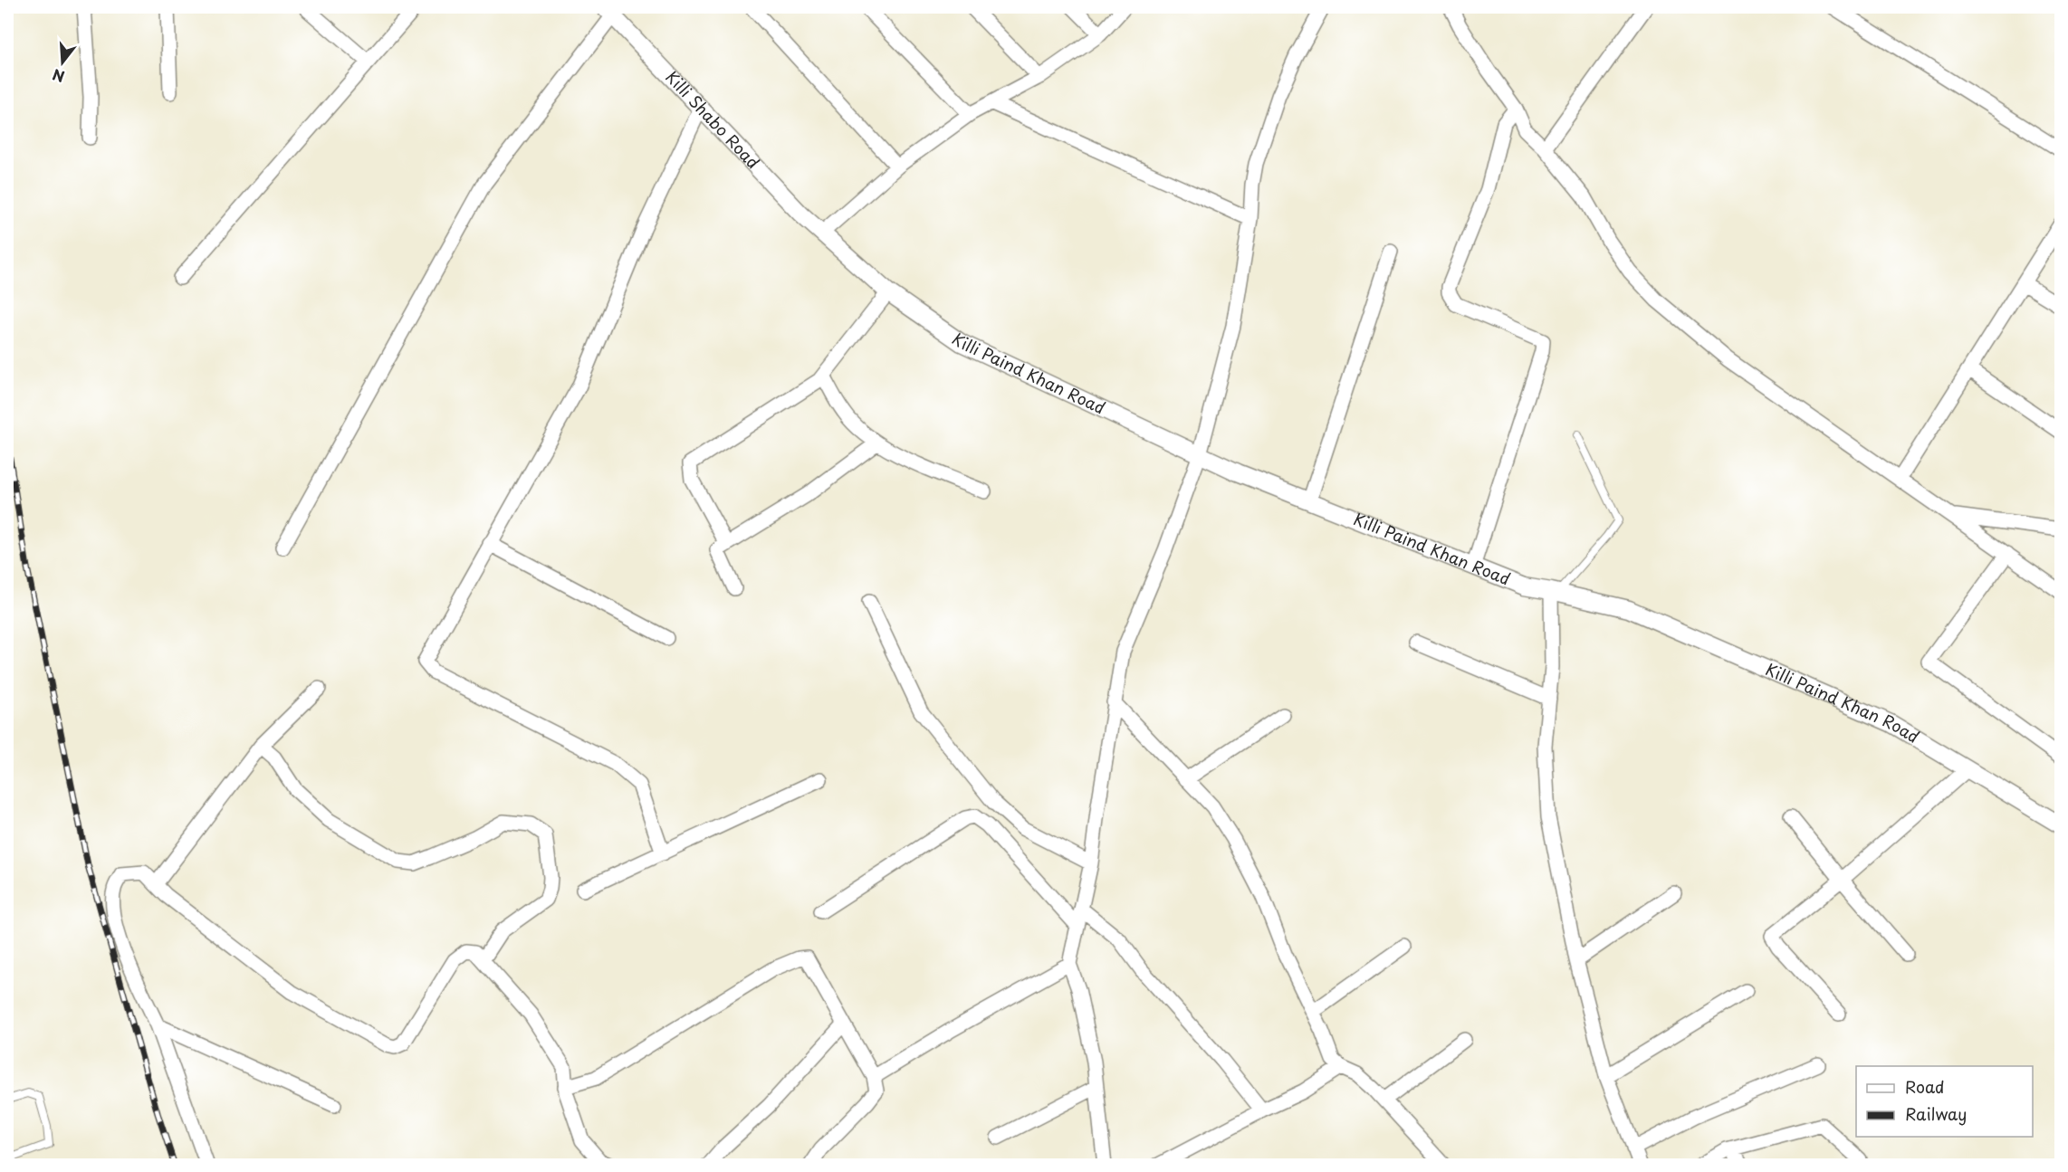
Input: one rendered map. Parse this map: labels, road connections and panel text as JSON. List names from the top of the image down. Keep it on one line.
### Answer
{"streets":{"street":["Killi Shabo Road","Killi Paind Khan Road"]},"crossings":[["Killi Shabo Road","Killi Paind Khan Road"]],"legend":["Road","Railway"],"north":"bottom"}
